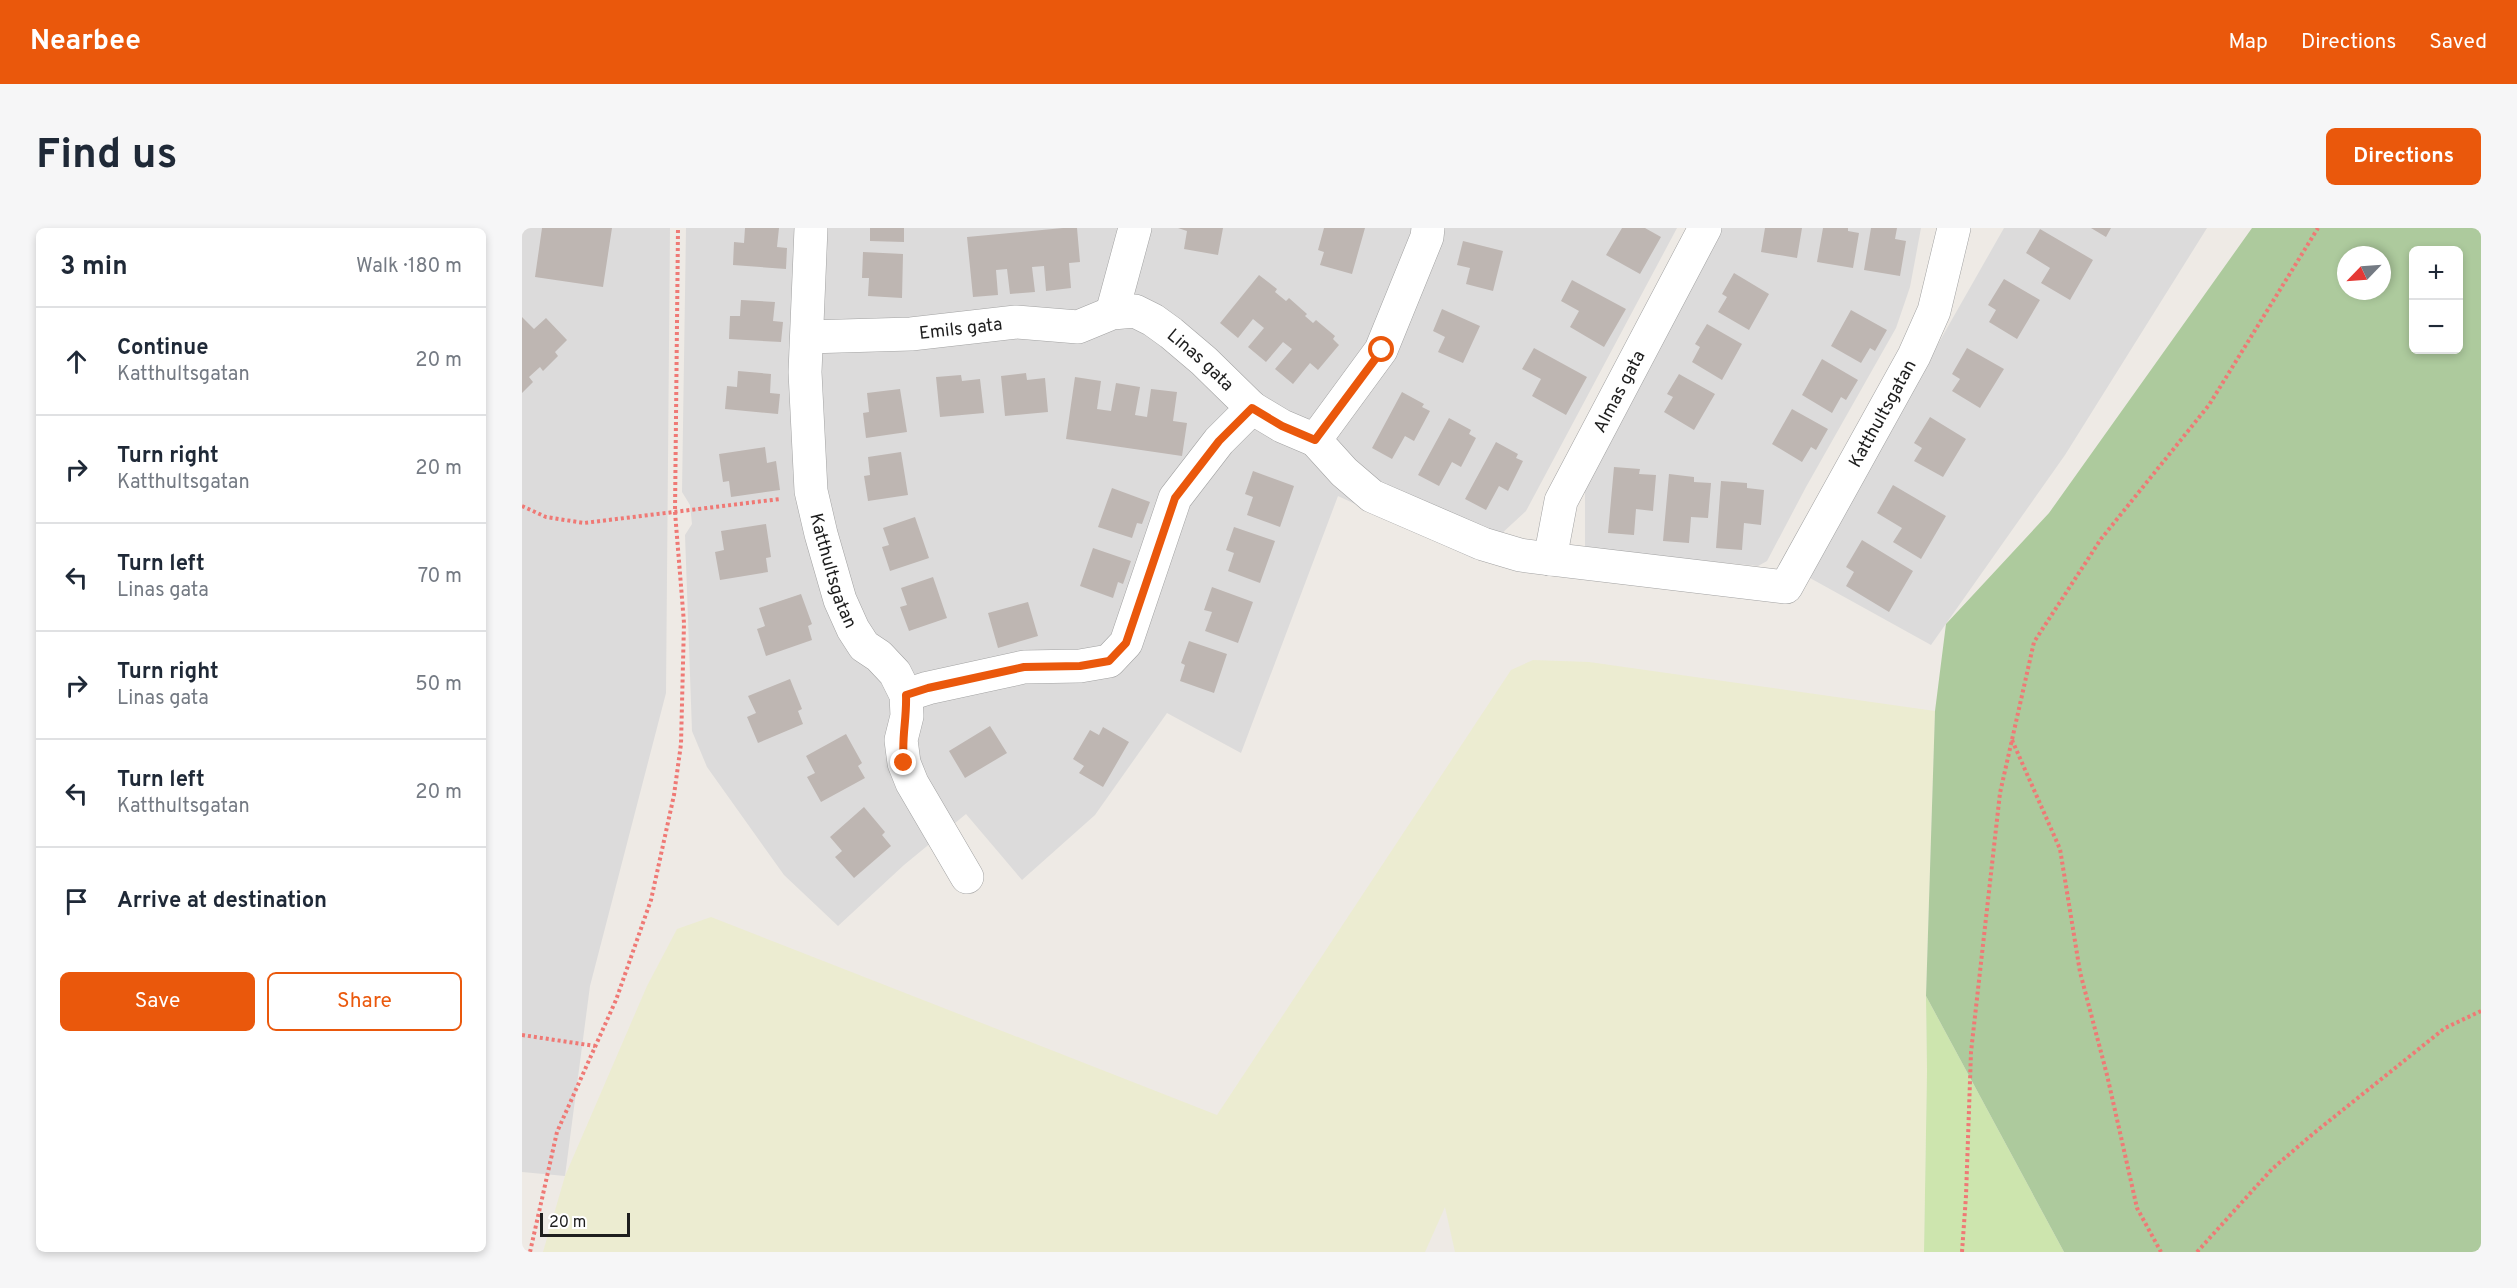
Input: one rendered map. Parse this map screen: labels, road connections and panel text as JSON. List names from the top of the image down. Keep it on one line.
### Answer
{"streets":{"street":["Emils gata","Linas gata","Almas gata","Katthultsgatan"]},"crossings":[["Emils gata","Linas gata"],["Emils gata","Katthultsgatan"],["Almas gata","Katthultsgatan"]],"scale_bar":"20 m","north":"bottom left","page":{"header":"Nearbee","nav":["Map","Directions","Saved"],"buttons":["Directions",["Save","Share"]],"title":"Find us","heading":["3 min","Walk · 180 m"],"map_buttons":["+","−"],"list":[["Continue","Katthultsgatan","20 m"],["Turn right","Katthultsgatan","20 m"],["Turn left","Linas gata","70 m"],["Turn right","Linas gata","50 m"],["Turn left","Katthultsgatan","20 m"],"Arrive at destination"],"scale":"20 m"}}
